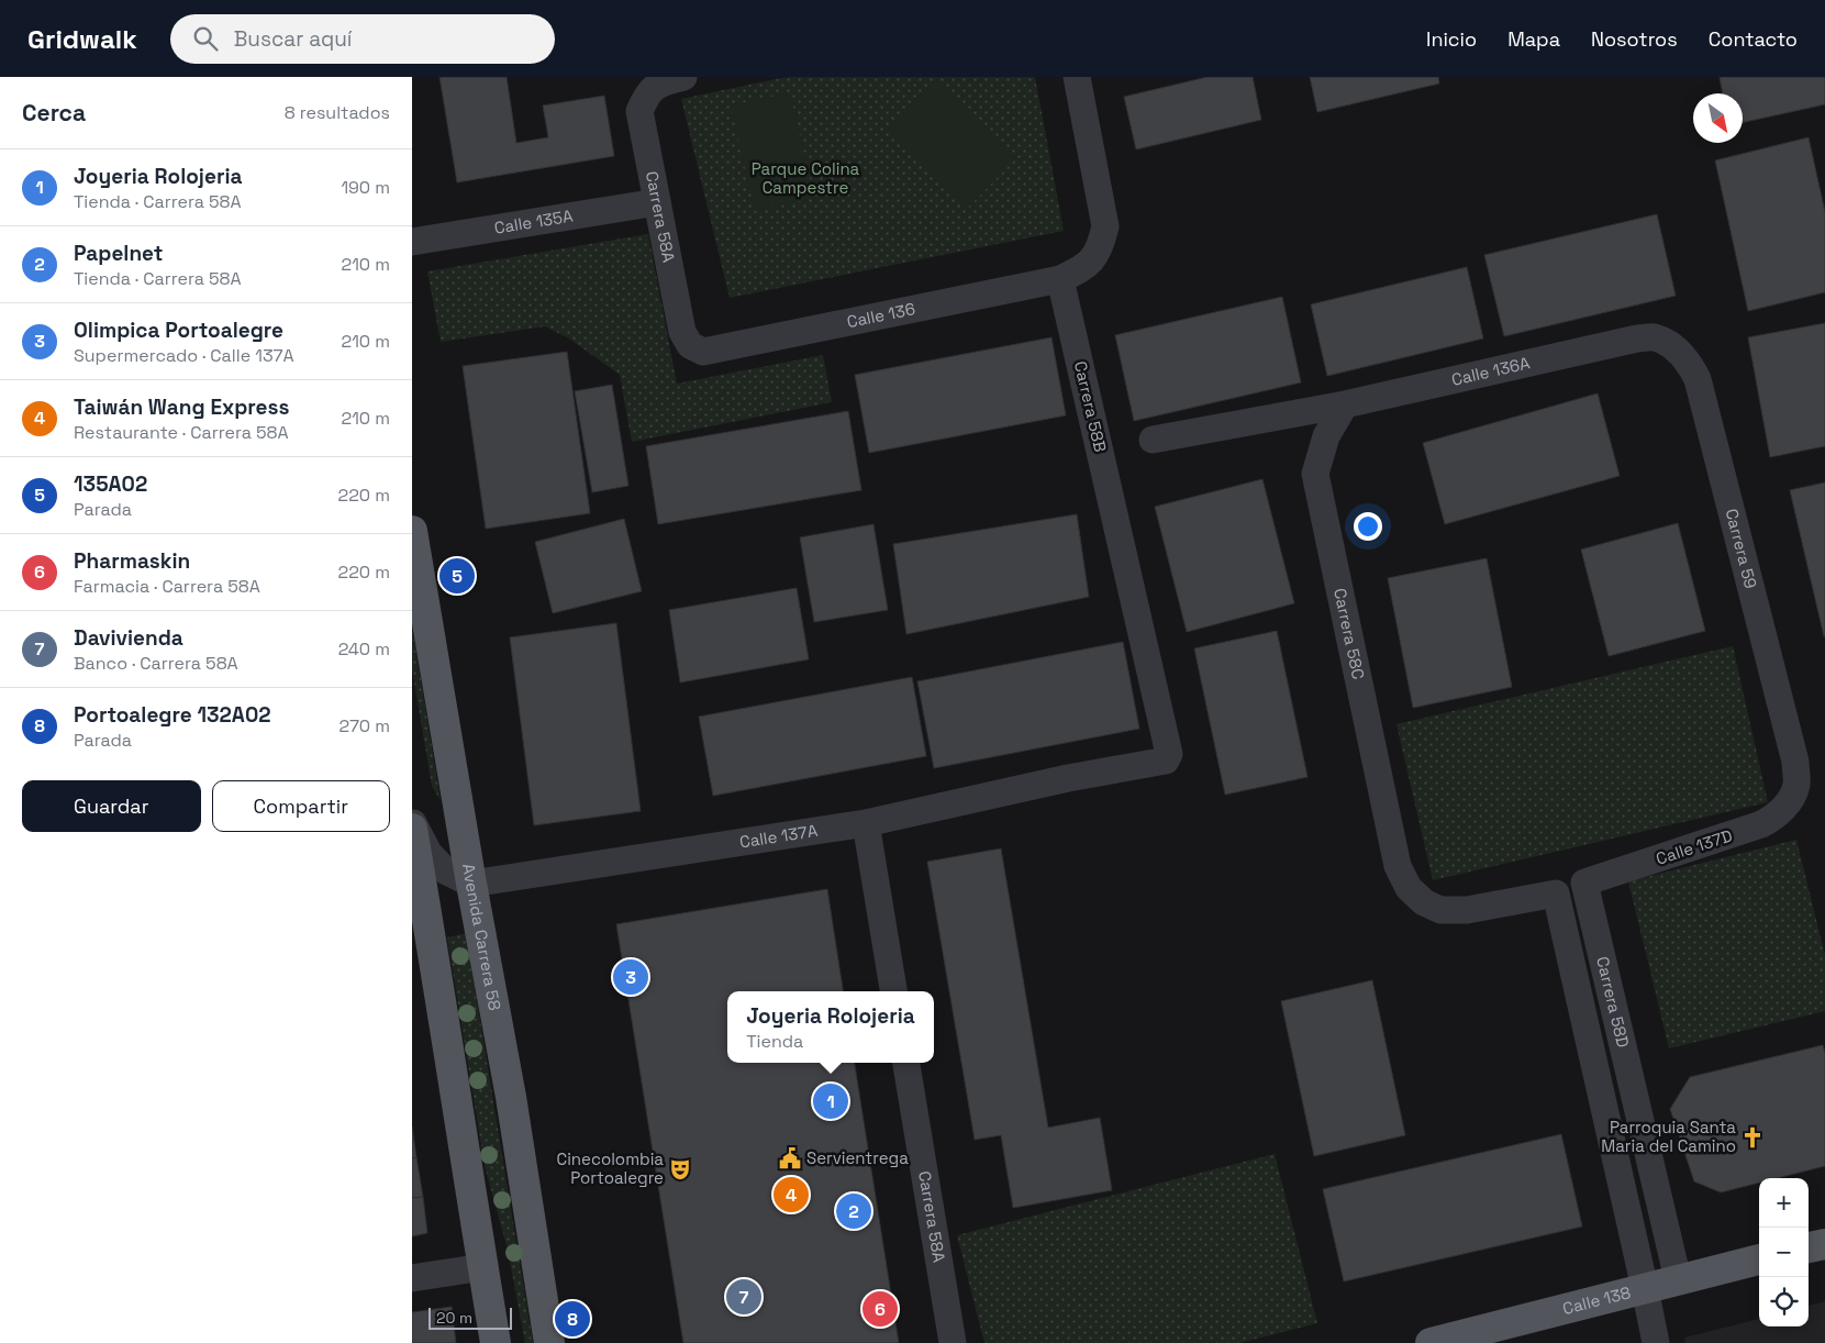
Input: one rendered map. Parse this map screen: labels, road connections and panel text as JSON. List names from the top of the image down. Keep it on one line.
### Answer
{"streets":{"main road":["Avenida Carrera 58","Calle 138"],"street":["Carrera 58A","Calle 135A","Calle 136","Calle 136A","Carrera 58B","Carrera 59","Carrera 58C","Calle 137A","Calle 137D","Carrera 58D"]},"crossings":[["Carrera 58A","Calle 135A"],["Carrera 58A","Calle 136"],["Calle 136","Carrera 58B"],["Calle 136A","Carrera 59"],["Calle 136A","Carrera 58C"],["Carrera 58B","Calle 137A"],["Carrera 59","Calle 137D"],["Carrera 58C","Carrera 58D"],["Calle 137A","Avenida Carrera 58"],["Calle 137D","Carrera 58D"],["Carrera 58D","Calle 138"]],"parks":["Parque Colina Campestre"],"places":{"church":["Parroquia Santa Maria del Camino"],"public building":["Servientrega"],"theatre":["Cinecolombia Portoalegre"]},"scale_bar":"20 m","north":"bottom right","page":{"header":"Gridwalk","search":"Buscar aquí","nav":["Inicio","Mapa","Nosotros","Contacto"],"heading":["Cerca","8 resultados"],"list":[{"mark":"1","name":"Joyeria Rolojeria","note":"Tienda · Carrera 58A","value":"190 m"},{"mark":"2","name":"Papelnet","note":"Tienda · Carrera 58A","value":"210 m"},{"mark":"3","name":"Olimpica Portoalegre","note":"Supermercado · Calle 137A","value":"210 m"},{"mark":"4","name":"Taiwán Wang Express","note":"Restaurante · Carrera 58A","value":"210 m"},{"mark":"5","name":"135A02","note":"Parada","value":"220 m"},{"mark":"6","name":"Pharmaskin","note":"Farmacia · Carrera 58A","value":"220 m"},{"mark":"7","name":"Davivienda","note":"Banco · Carrera 58A","value":"240 m"},{"mark":"8","name":"Portoalegre 132A02","note":"Parada","value":"270 m"}],"pins":["5","3","1","4","2","7","6","8"],"buttons":["Guardar","Compartir"],"popup":["Joyeria Rolojeria","Tienda"],"map_buttons":["+","−"],"scale":"20 m"}}
